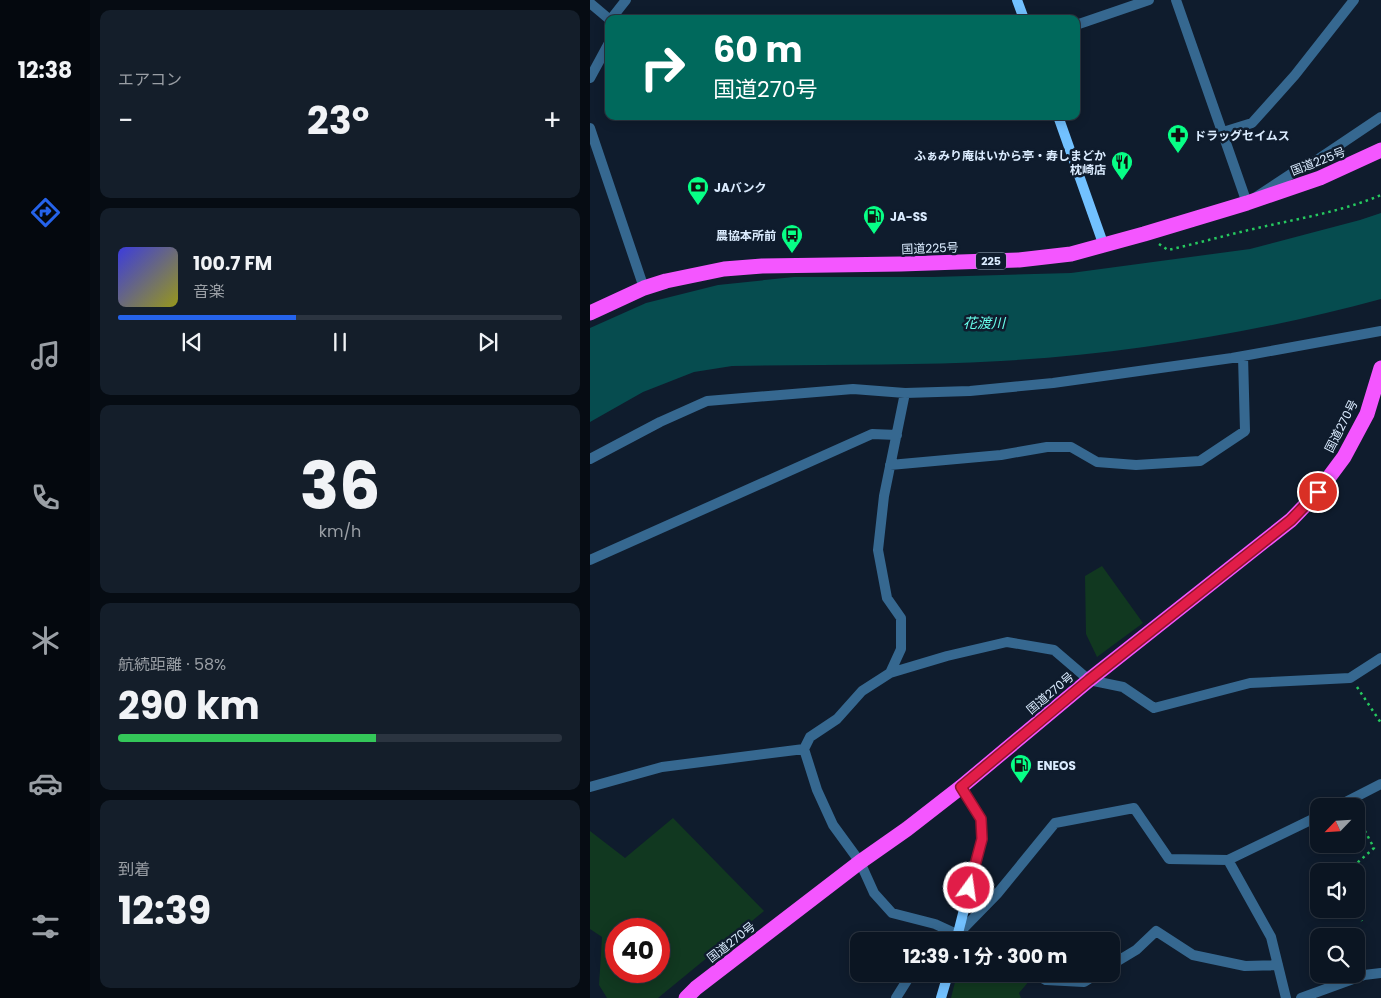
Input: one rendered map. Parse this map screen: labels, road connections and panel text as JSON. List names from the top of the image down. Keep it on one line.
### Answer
{"streets":{"highway":["国道225号","225","国道270号"]},"water":["花渡川"],"places":{"pharmacy":["ドラッグセイムス"],"restaurant":["ふぁみり庵はいから亭・寿しまどか 枕崎店"],"bank":["JAバンク"],"fuel station":["JA-SS","ENEOS"],"bus stop":["農協本所前"]},"north":"bottom left","page":{"tabs":"12:38","tile":["エアコン",["36","km/h"],["航続距離 · 58%","290 km"],["到着","12:39"]],"turn":["60 m","国道270号"],"heat":["−","23°","+"],"song":["100.7 FM","音楽"],"limit":"40","trip":"12:39 · 1 分 · 300 m"}}
